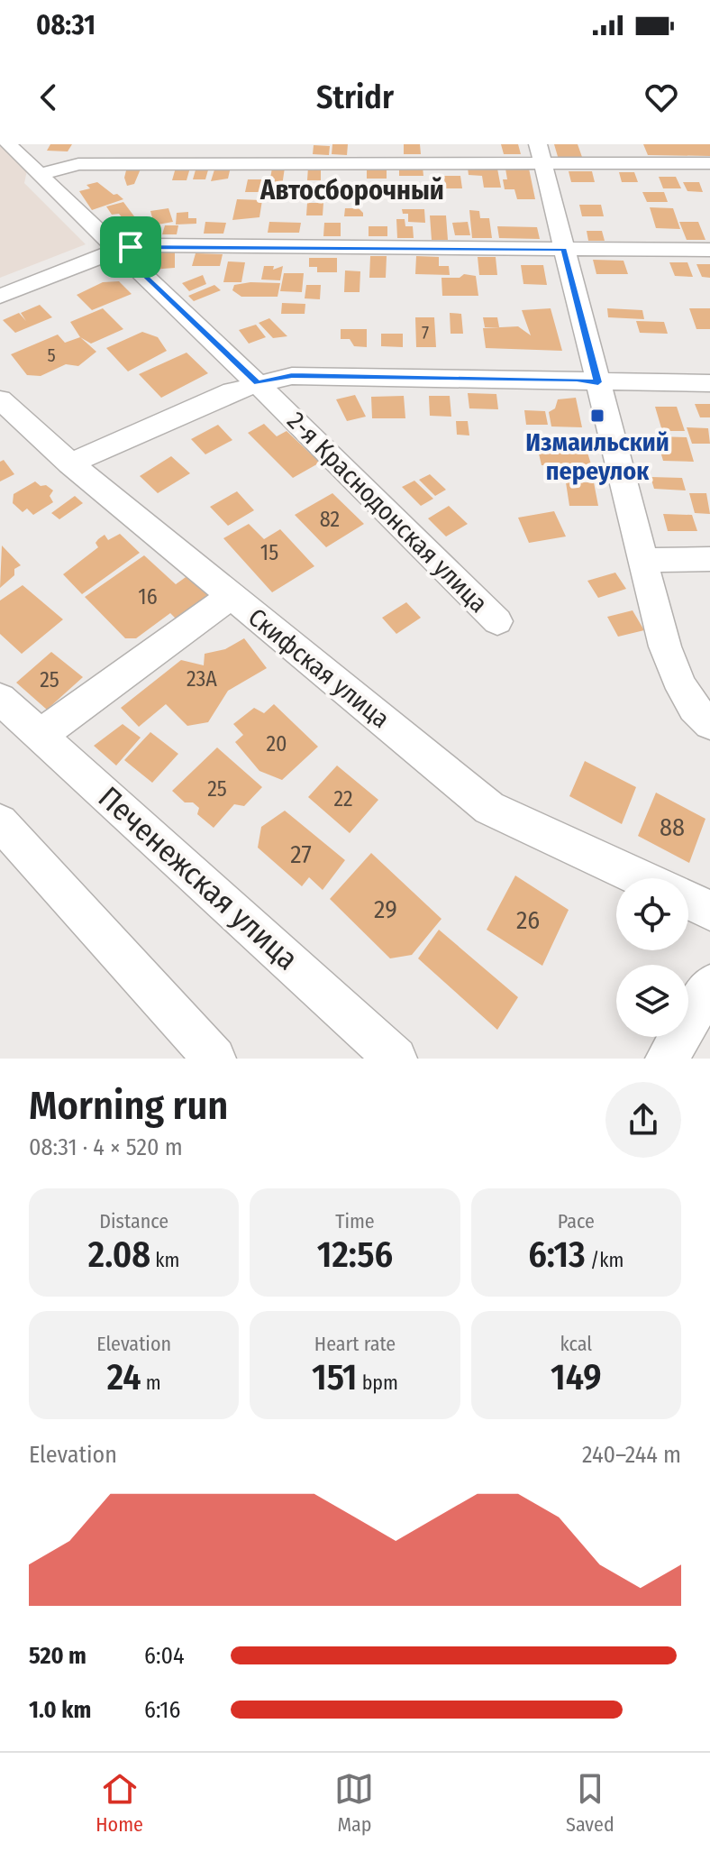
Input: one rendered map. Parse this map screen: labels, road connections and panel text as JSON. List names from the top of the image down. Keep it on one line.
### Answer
{"streets":{"street":["2-я Краснодонская улица","Скифская улица","Печенежская улица"]},"districts":["Автосборочный"],"places":{"transit":["Измаильский переулок"]},"house_numbers":["7","5","82","15","16","23А","25","20","25","22","88","27","29","26"],"page":{"status":"08:31","header":"Stridr","heading":["Morning run","08:31 · 4 × 520 m"],"stats":[["Distance","2.08 km"],["Time","12:56"],["Pace","6:13 /km"],["Elevation","24 m"],["Heart rate","151 bpm"],["kcal","149"]],"chart":["Elevation","240–244 m"],"list":[{"name":"520 m","note":"6:04"},{"name":"1.0 km","note":"6:16"}],"tabs":["Home","Map","Saved"]}}
